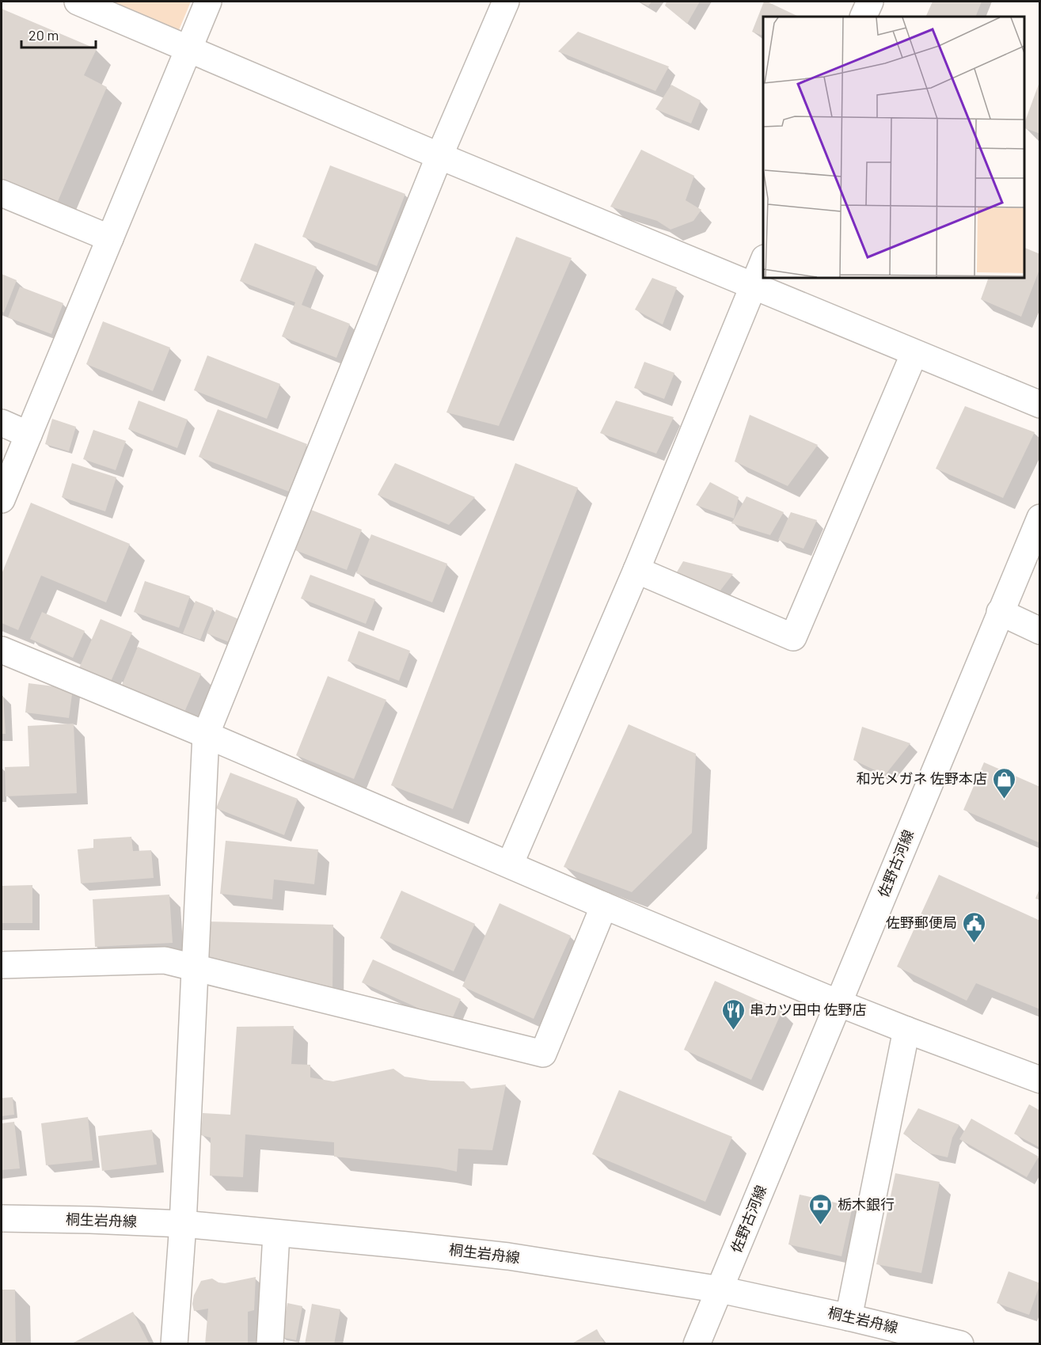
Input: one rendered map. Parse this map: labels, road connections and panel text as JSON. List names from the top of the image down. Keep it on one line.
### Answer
{"streets":{"street":["佐野古河線","桐生岩舟線"]},"crossings":[["佐野古河線","桐生岩舟線"]],"places":{"shop":["和光メガネ 佐野本店"],"public building":["佐野郵便局"],"restaurant":["串カツ田中 佐野店"],"bank":["栃木銀行"]},"scale_bar":"20 m"}
